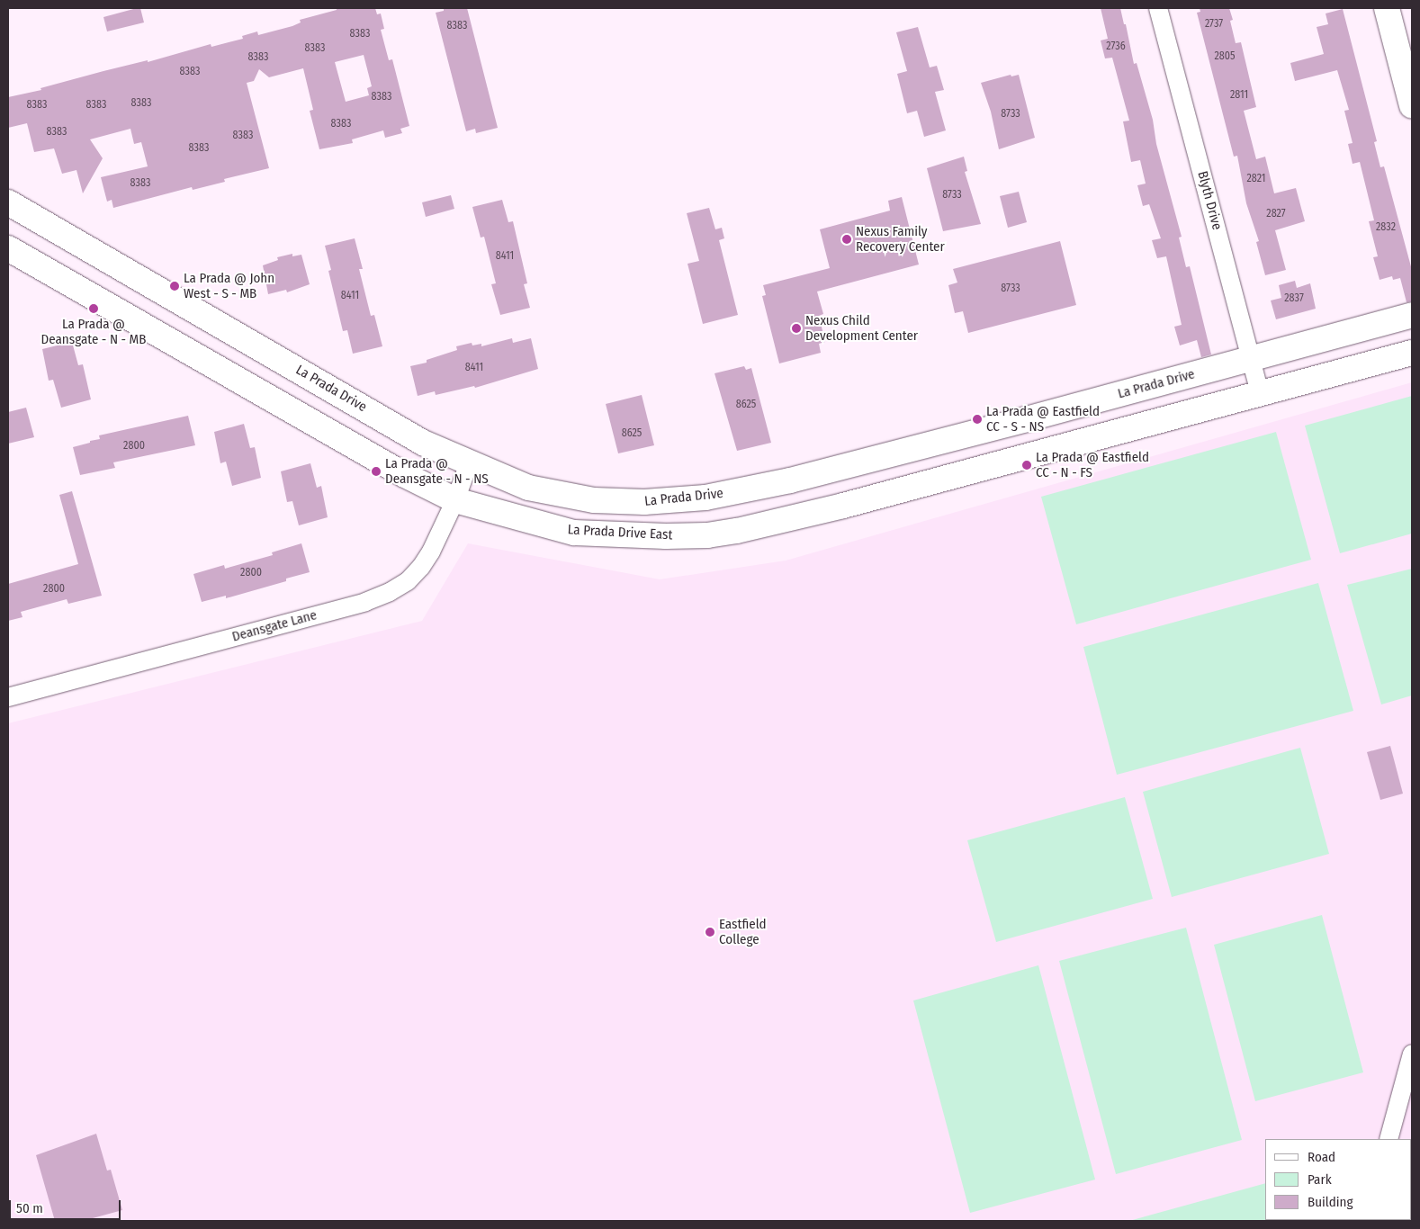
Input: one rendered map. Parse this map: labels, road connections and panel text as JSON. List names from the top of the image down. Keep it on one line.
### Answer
{"streets":{"main road":["La Prada Drive","La Prada Drive East"],"street":["Blyth Drive","Deansgate Lane"]},"crossings":[["Blyth Drive","La Prada Drive"],["La Prada Drive","Deansgate Lane"],["La Prada Drive East","Deansgate Lane"]],"places":["Nexus Family Recovery Center","La Prada @ John West - S - MB","La Prada @ Deansgate - N - MB","Nexus Child Development Center","La Prada @ Eastfield CC - S - NS","La Prada @ Eastfield CC - N - FS","La Prada @ Deansgate - N - NS","Eastfield College"],"house_numbers":["2737","8383","8383","2736","8383","2805","8383","8383","2811","8383","8383","8383","8383","8733","8383","8383","8383","8383","2821","8383","8733","2827","2832","8411","8733","8411","2837","8411","8625","8625","2800","2800","2800"],"legend":["Road","Park","Building"],"scale_bar":"50 m"}
